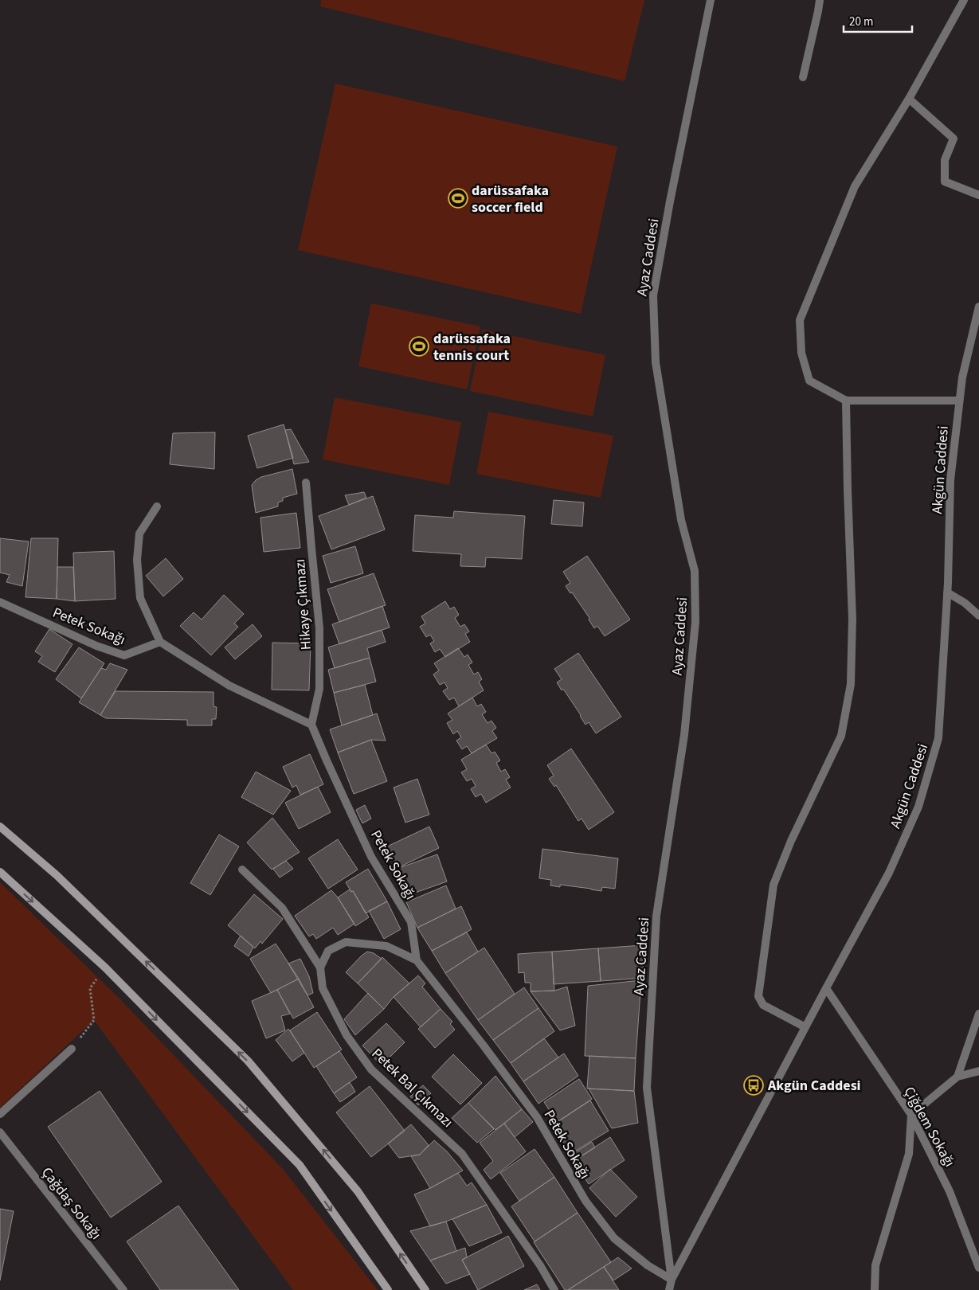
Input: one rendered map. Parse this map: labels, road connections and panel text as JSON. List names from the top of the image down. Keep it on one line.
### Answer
{"streets":{"street":["Ayaz Caddesi","Akgün Caddesi","Hikaye Çıkmazı","Petek Sokağı","Petek Bal Çıkmazı","Çiğdem Sokağı","Çağdaş Sokağı"]},"crossings":[["Ayaz Caddesi","Akgün Caddesi"],["Ayaz Caddesi","Petek Sokağı"],["Akgün Caddesi","Petek Sokağı"],["Akgün Caddesi","Çiğdem Sokağı"],["Hikaye Çıkmazı","Petek Sokağı"]],"places":{"sports":["darüssafaka soccer field","darüssafaka tennis court"],"bus stop":["Akgün Caddesi"]},"scale_bar":"20 m"}
